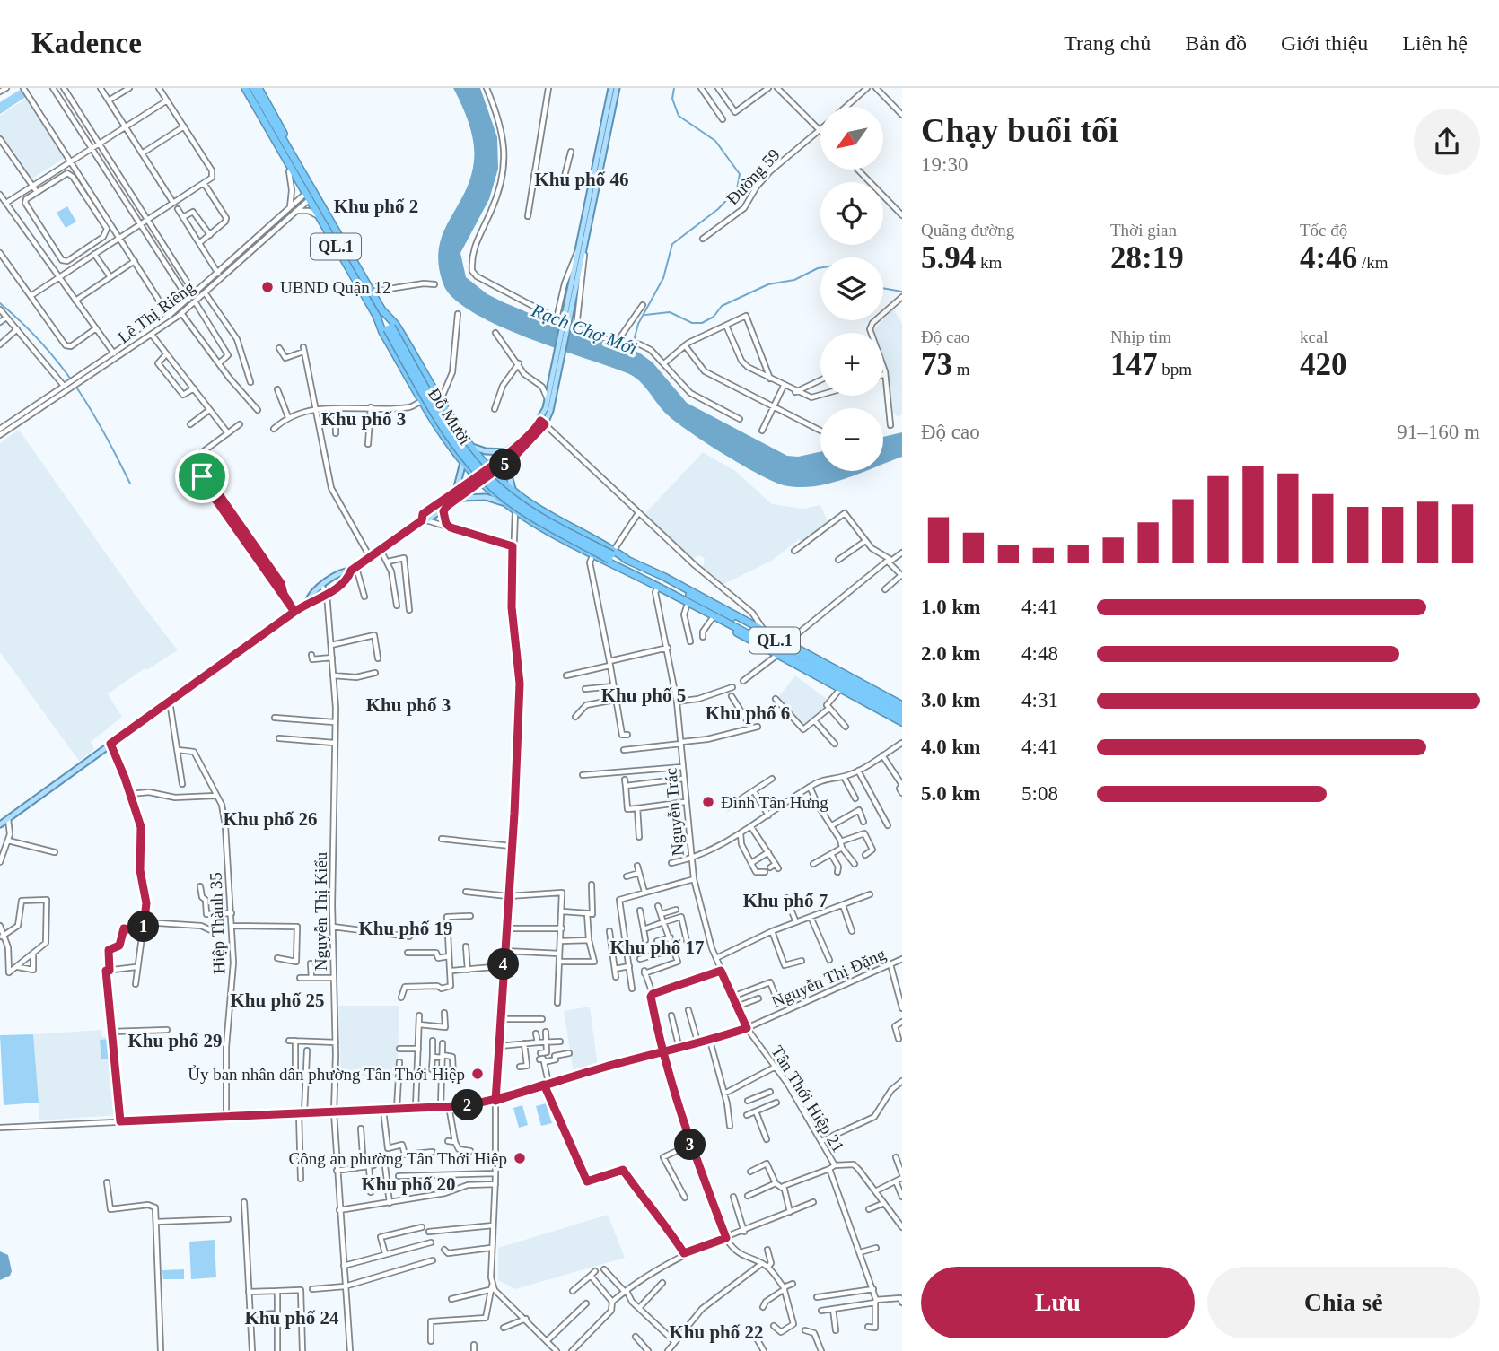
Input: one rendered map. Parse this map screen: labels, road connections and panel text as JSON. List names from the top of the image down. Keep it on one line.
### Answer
{"streets":{"highway":["QL.1","Đỗ Mười"],"street":["Đường 59","Lê Thị Riêng","Nguyễn Trác","Nguyễn Thị Kiểu","Hiệp Thành 35","Nguyễn Thị Đặng","Tân Thới Hiệp 21"]},"crossings":[["QL.1","Đỗ Mười"],["Lê Thị Riêng","Đỗ Mười"],["Đỗ Mười","Nguyễn Trác"],["Nguyễn Trác","Nguyễn Thị Đặng"],["Nguyễn Trác","Tân Thới Hiệp 21"],["Nguyễn Thị Kiểu","Nguyễn Thị Đặng"],["Nguyễn Thị Đặng","Tân Thới Hiệp 21"]],"districts":["Khu phố 46","Khu phố 2","Khu phố 3","Khu phố 5","Khu phố 3","Khu phố 6","Khu phố 26","Khu phố 7","Khu phố 19","Khu phố 17","Khu phố 25","Khu phố 29","Khu phố 20","Khu phố 24","Khu phố 22"],"water":["Rạch Chợ Mới"],"places":["UBND Quận 12","Đình Tân Hưng","Ủy ban nhân dân phường Tân Thới Hiệp","Công an phường Tân Thới Hiệp"],"north":"bottom left","page":{"header":"Kadence","nav":["Trang chủ","Bản đồ","Giới thiệu","Liên hệ"],"heading":["Chạy buổi tối","19:30"],"map_buttons":["+","−"],"stats":[["Quãng đường","5.94 km"],["Thời gian","28:19"],["Tốc độ","4:46 /km"],["Độ cao","73 m"],["Nhịp tim","147 bpm"],["kcal","420"]],"chart":["Độ cao","91–160 m"],"pins":["5","1","4","2","3"],"list":[{"name":"1.0 km","note":"4:41"},{"name":"2.0 km","note":"4:48"},{"name":"3.0 km","note":"4:31"},{"name":"4.0 km","note":"4:41"},{"name":"5.0 km","note":"5:08"}],"buttons":["Lưu","Chia sẻ"]}}
